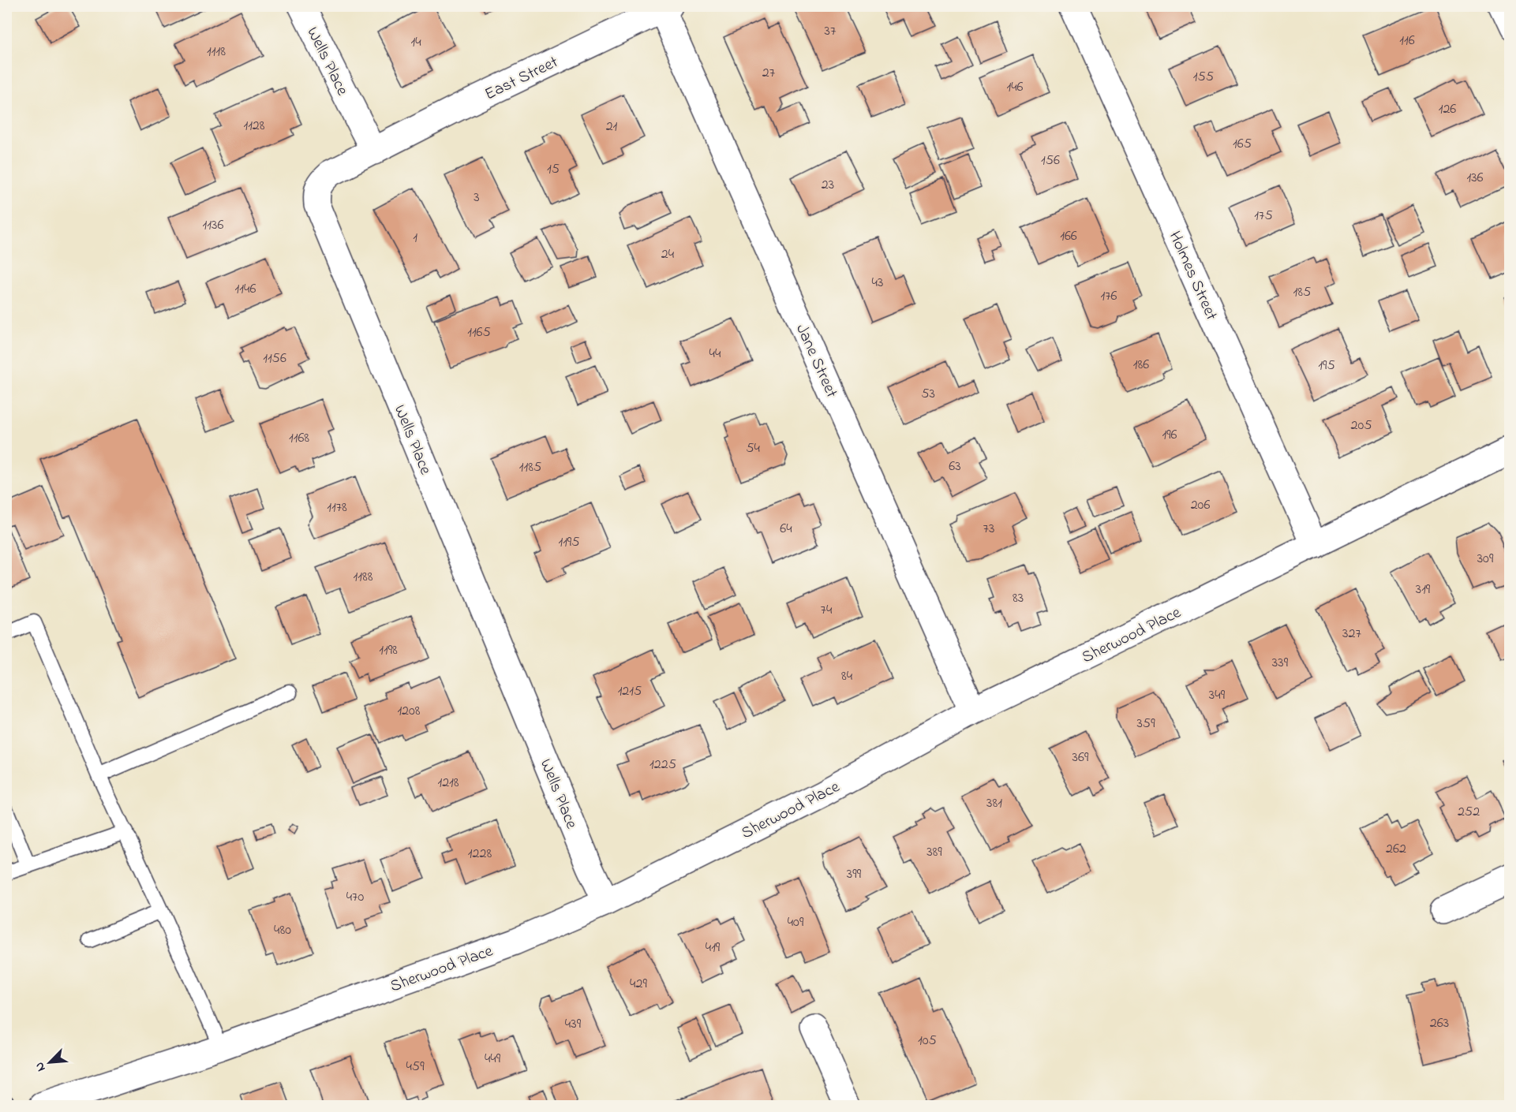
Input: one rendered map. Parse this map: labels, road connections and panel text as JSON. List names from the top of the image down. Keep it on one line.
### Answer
{"streets":{"street":["Wells Place","East Street","Holmes Street","Jane Street","Sherwood Place"]},"crossings":[["Wells Place","East Street"],["Wells Place","Sherwood Place"],["East Street","Jane Street"],["Holmes Street","Sherwood Place"],["Jane Street","Sherwood Place"]],"house_numbers":["37","116","14","1118","27","155","146","126","1128","21","165","156","15","136","23","3","175","1136","166","1","24","43","1146","185","176","1165","44","1156","186","195","53","205","196","1168","54","63","1185","206","1178","64","73","1195","309","1188","319","83","74","327","1198","339","84","1215","349","1208","359","369","1225","1218","381","252","262","389","1228","399","470","409","480","419","429","263","439","105","449","459"],"north":"bottom left"}
